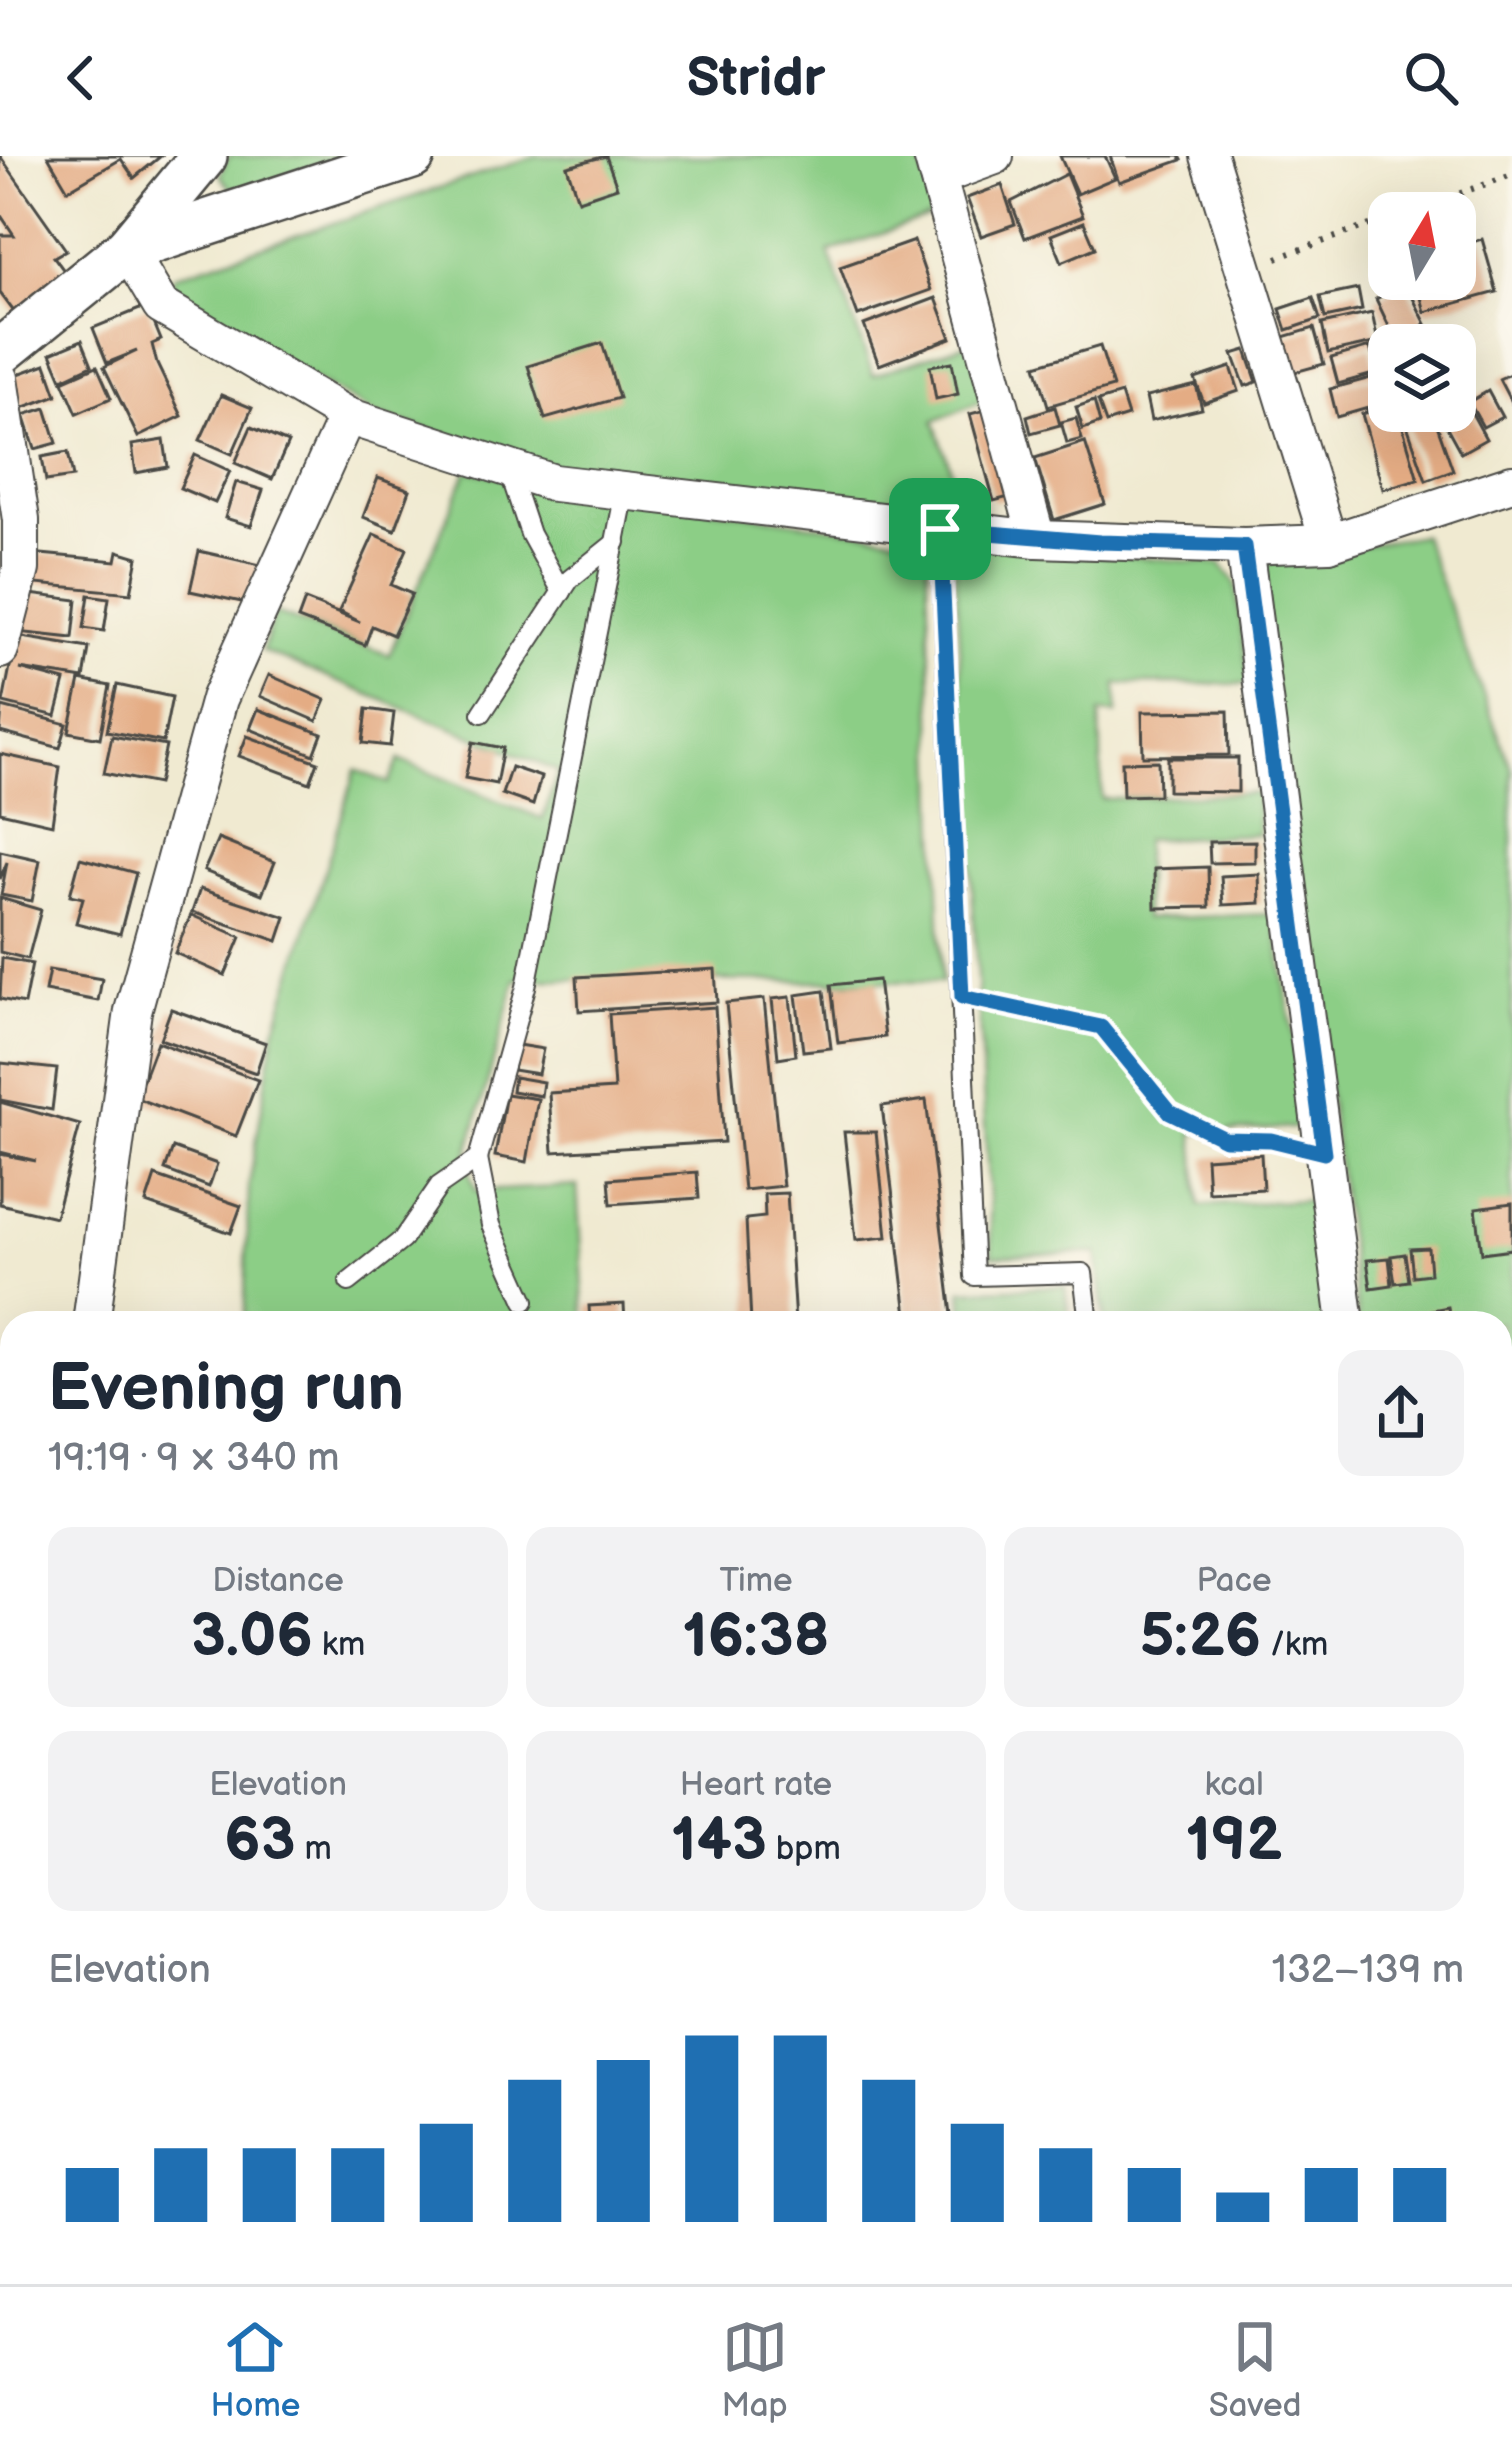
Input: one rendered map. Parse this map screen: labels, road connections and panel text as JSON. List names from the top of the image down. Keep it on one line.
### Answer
{"north":"top","page":{"header":"Stridr","heading":["Evening run","19:19 · 9 × 340 m"],"stats":[["Distance","3.06 km"],["Time","16:38"],["Pace","5:26 /km"],["Elevation","63 m"],["Heart rate","143 bpm"],["kcal","192"]],"chart":["Elevation","132–139 m"],"tabs":["Home","Map","Saved"]}}
